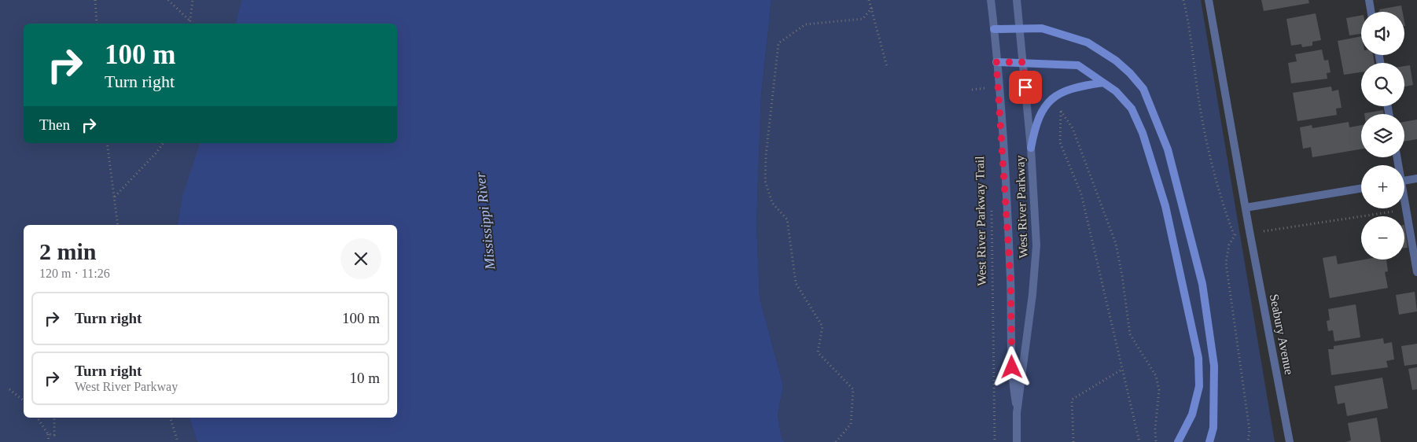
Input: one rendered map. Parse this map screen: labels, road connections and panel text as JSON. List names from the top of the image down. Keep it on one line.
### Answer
{"streets":{"street":["West River Parkway","Seabury Avenue"],"path":["West River Parkway Trail"]},"water":["Mississippi River"],"page":{"map_buttons":["+","−"],"turn":["100 m","Turn right"],"then":"Then","heading":["2 min","120 m · 11:26"],"list":[{"name":"Turn right","value":"100 m"},{"name":"Turn right","note":"West River Parkway","value":"10 m"}]}}
